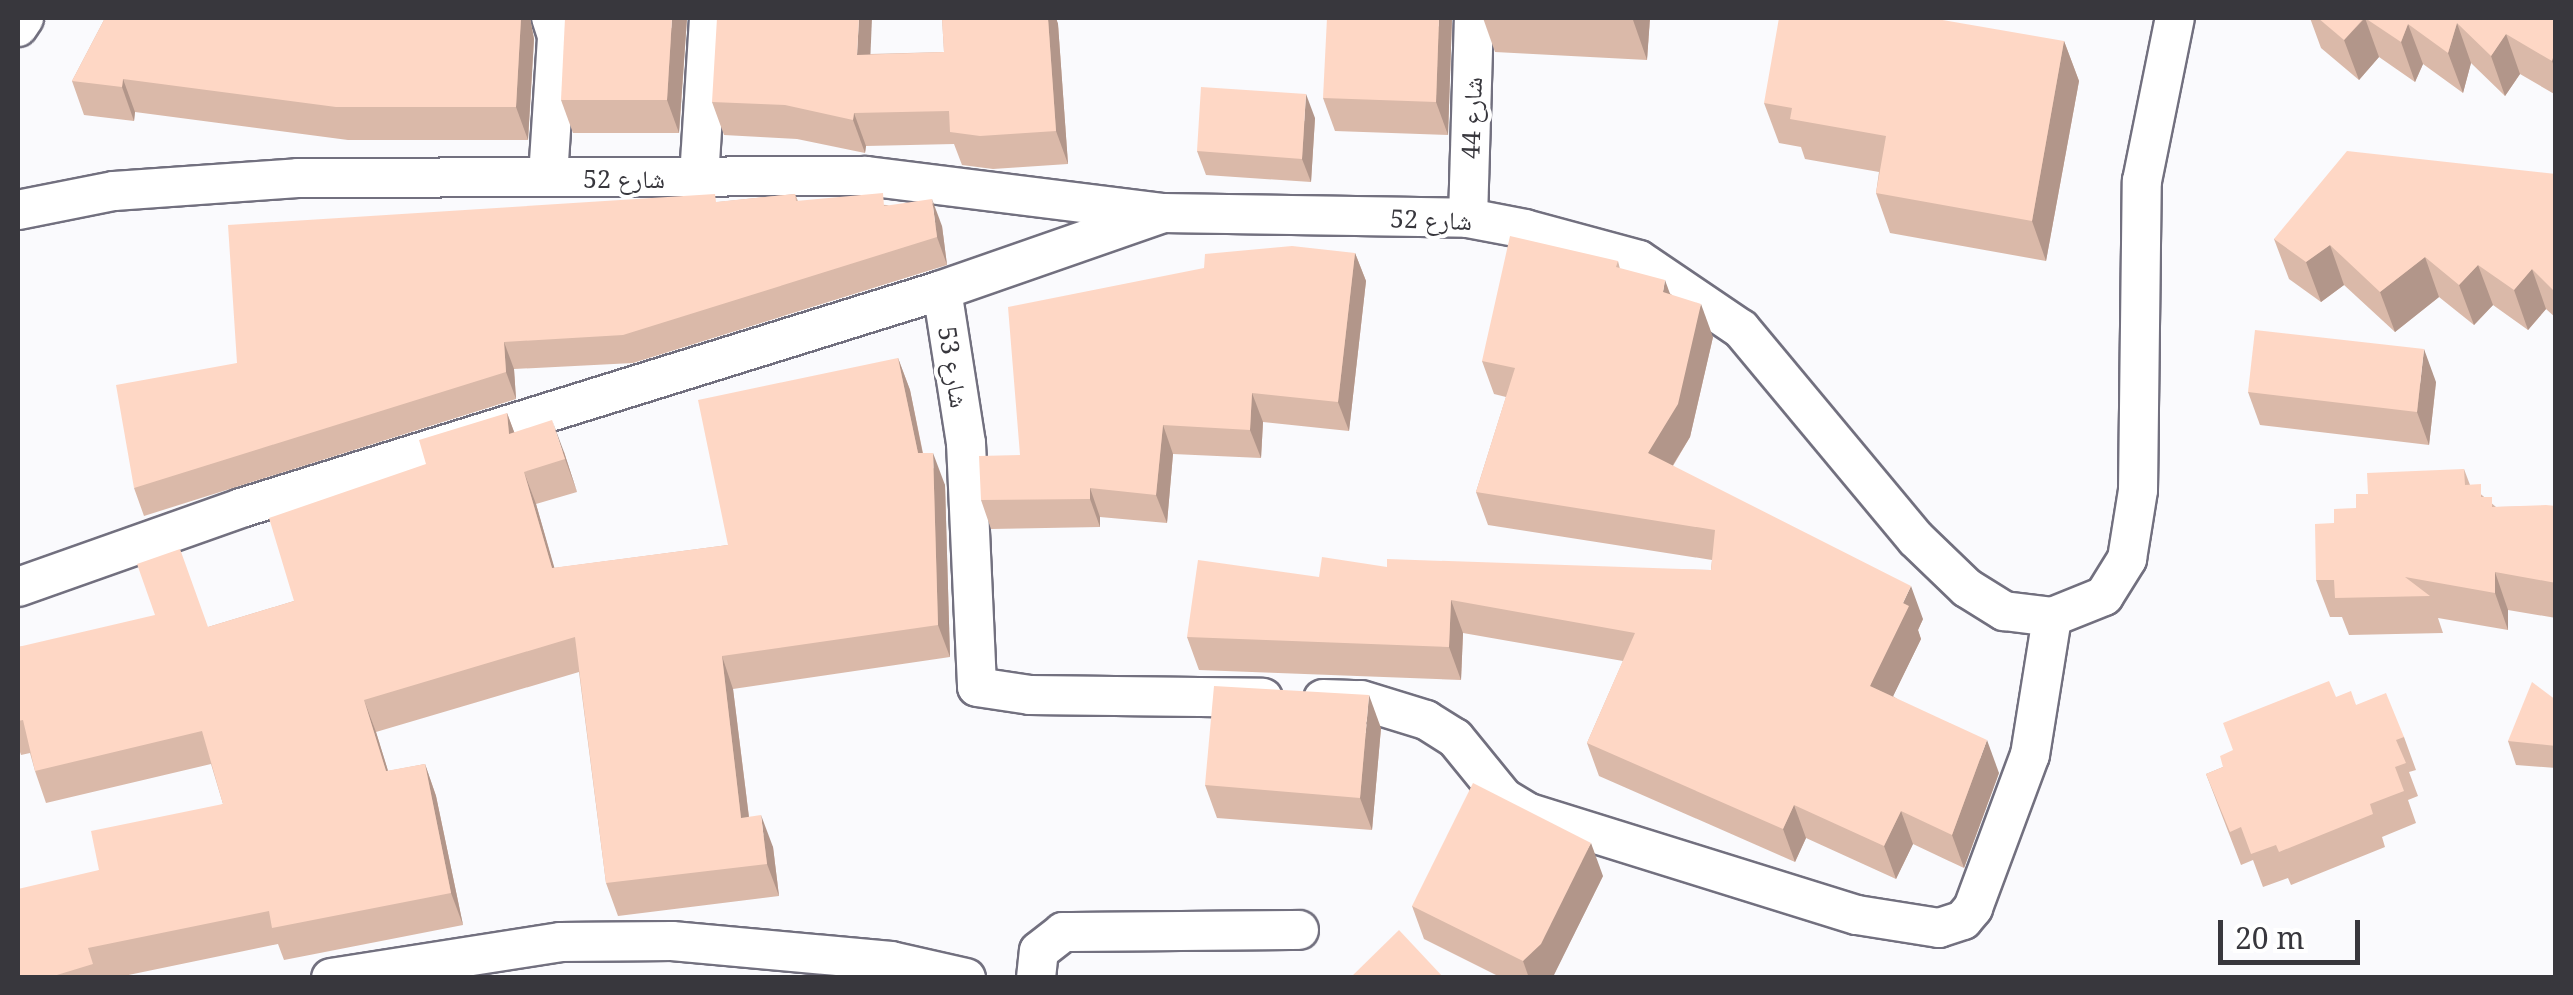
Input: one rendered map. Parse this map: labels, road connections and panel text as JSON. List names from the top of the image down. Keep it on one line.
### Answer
{"streets":{"street":["شارع 44","شارع 52","شارع 53"]},"crossings":[["شارع 44","شارع 52"],["شارع 52","شارع 53"]],"scale_bar":"20 m"}
